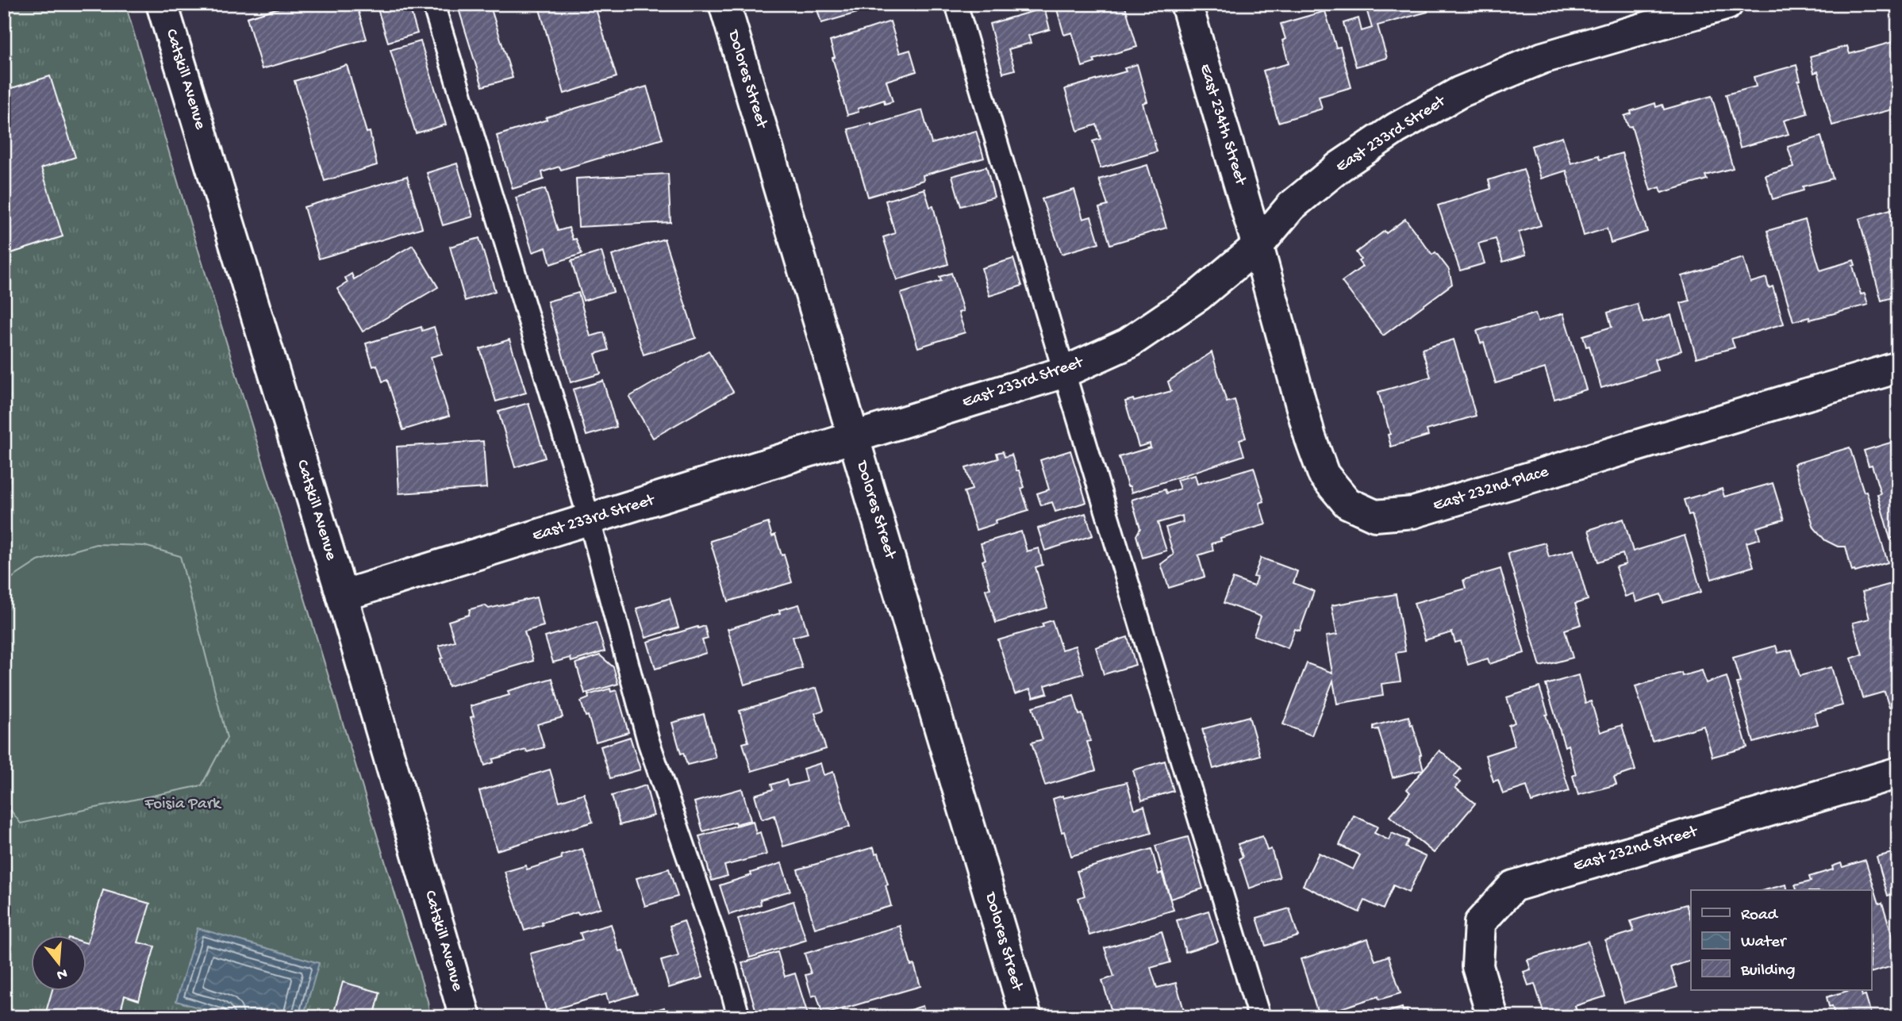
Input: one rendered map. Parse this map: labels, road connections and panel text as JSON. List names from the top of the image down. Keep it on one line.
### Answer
{"streets":{"street":["Catskill Avenue","Dolores Street","East 234th Street","East 233rd Street","East 232nd Place","East 232nd Street"]},"crossings":[["Catskill Avenue","East 233rd Street"],["Dolores Street","East 233rd Street"],["East 234th Street","East 233rd Street"],["East 234th Street","East 232nd Place"],["East 233rd Street","East 232nd Place"]],"parks":["Foisia Park"],"legend":["Road","Water","Building"],"north":"bottom"}
